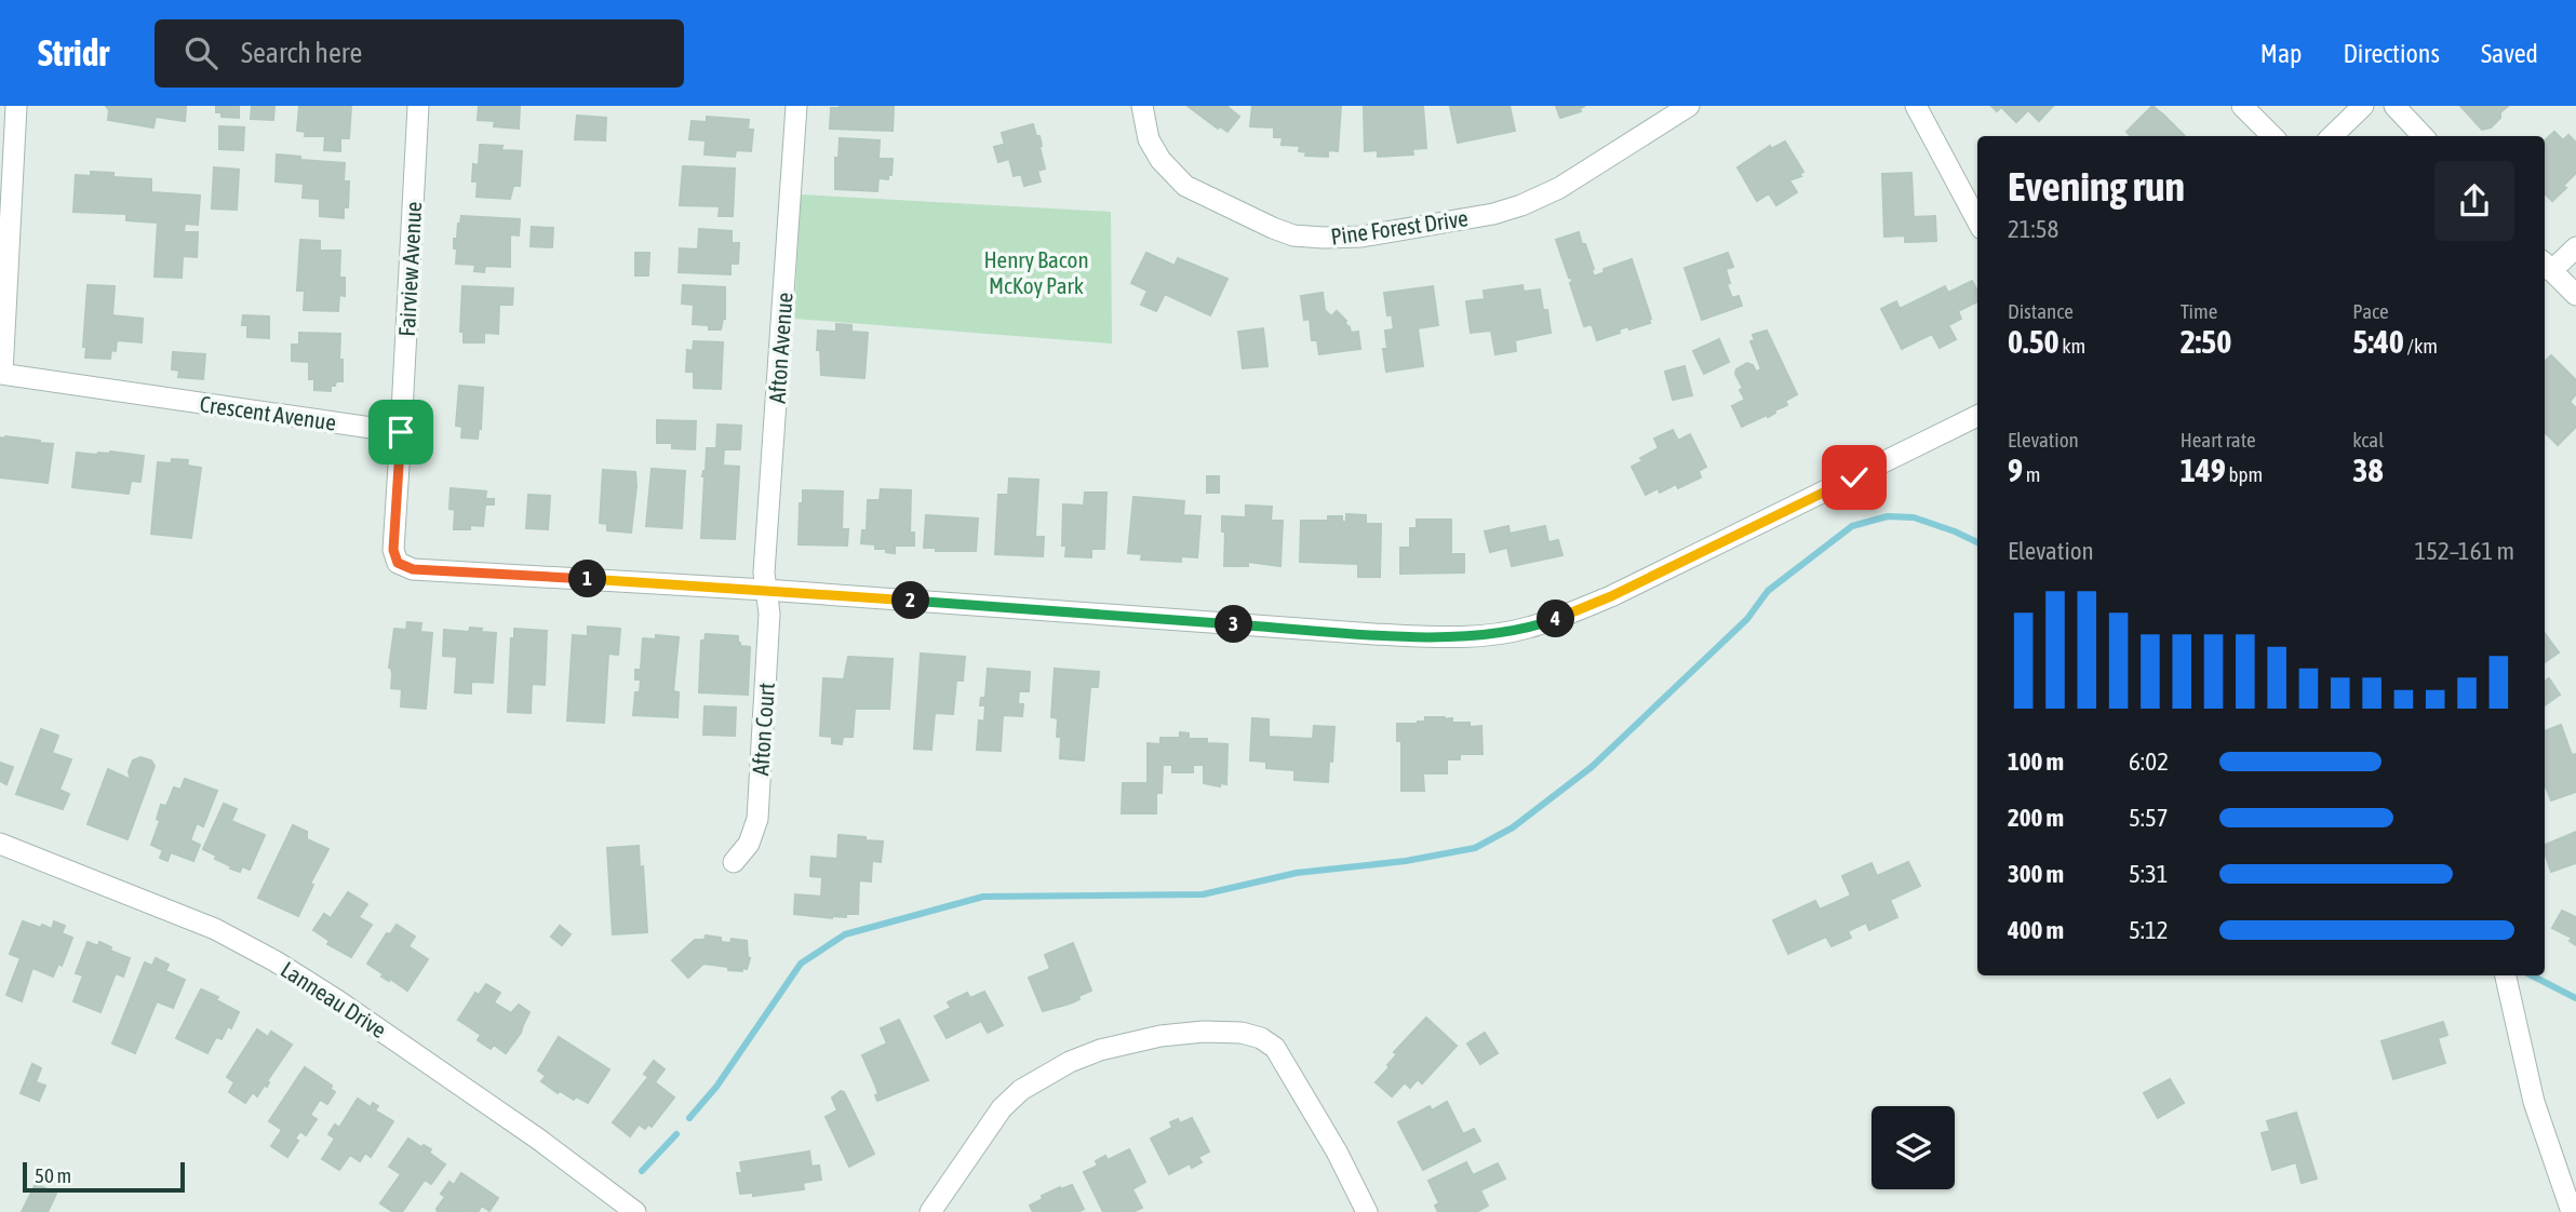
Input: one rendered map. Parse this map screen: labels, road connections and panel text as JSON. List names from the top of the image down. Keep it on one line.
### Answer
{"streets":{"street":["Pine Forest Drive","Fairview Avenue","Afton Avenue","Crescent Avenue","Afton Court","Lanneau Drive"]},"crossings":[["Fairview Avenue","Crescent Avenue"],["Afton Avenue","Afton Court"]],"parks":["Henry Bacon McKoy Park"],"scale_bar":"50 m","page":{"header":"Stridr","search":"Search here","nav":["Map","Directions","Saved"],"heading":["Evening run","21:58"],"stats":[["Distance","0.50 km"],["Time","2:50"],["Pace","5:40 /km"],["Elevation","9 m"],["Heart rate","149 bpm"],["kcal","38"]],"chart":["Elevation","152–161 m"],"pins":["1","2","4","3"],"list":[{"name":"100 m","note":"6:02"},{"name":"200 m","note":"5:57"},{"name":"300 m","note":"5:31"},{"name":"400 m","note":"5:12"}],"scale":"50 m"}}
